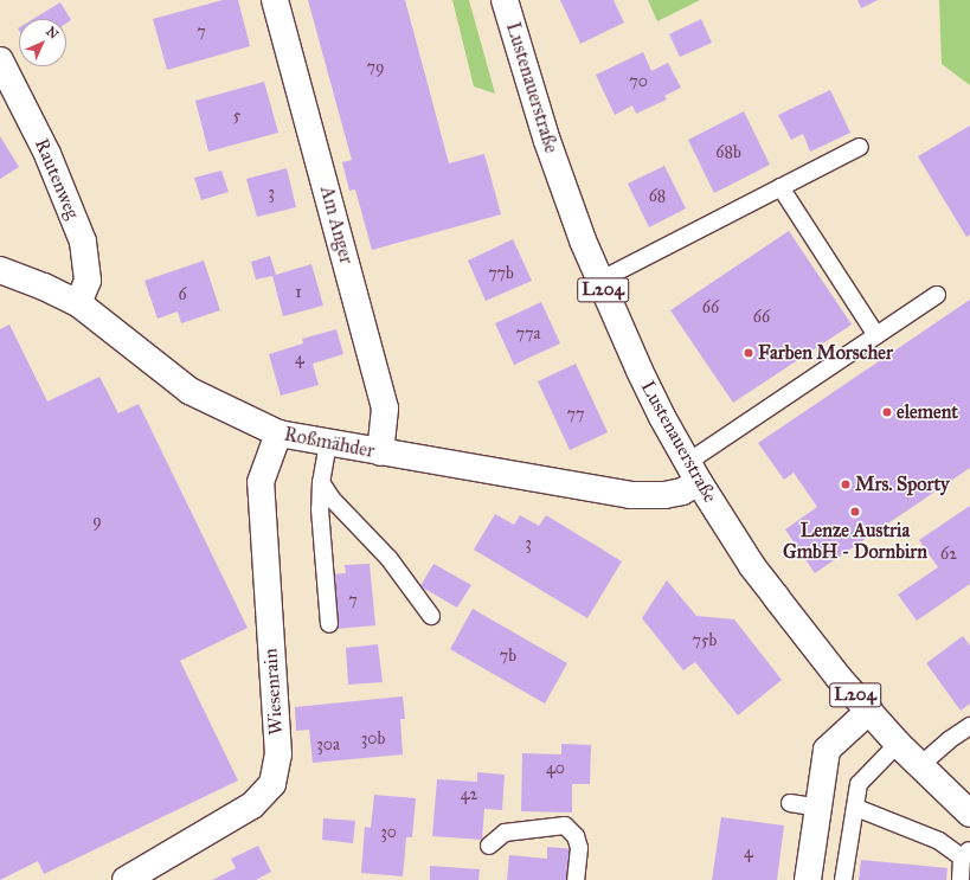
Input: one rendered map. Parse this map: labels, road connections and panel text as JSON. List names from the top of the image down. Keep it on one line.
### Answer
{"streets":{"street":["Lustenauerstraße","Rautenweg","Am Anger","L204","Roßmähder","Wiesenrain"]},"crossings":[["Lustenauerstraße","Roßmähder"],["Rautenweg","Roßmähder"],["Am Anger","Roßmähder"],["Roßmähder","Wiesenrain"]],"places":["Farben Morscher","element","Mrs. Sporty","Lenze Austria GmbH - Dornbirn"],"house_numbers":["7","79","70","5","68b","3","68","77b","1","6","66","66","77a","4","77","9","3","62","7","75b","7b","30b","30a","40","42","30","4"],"north":"top right"}
